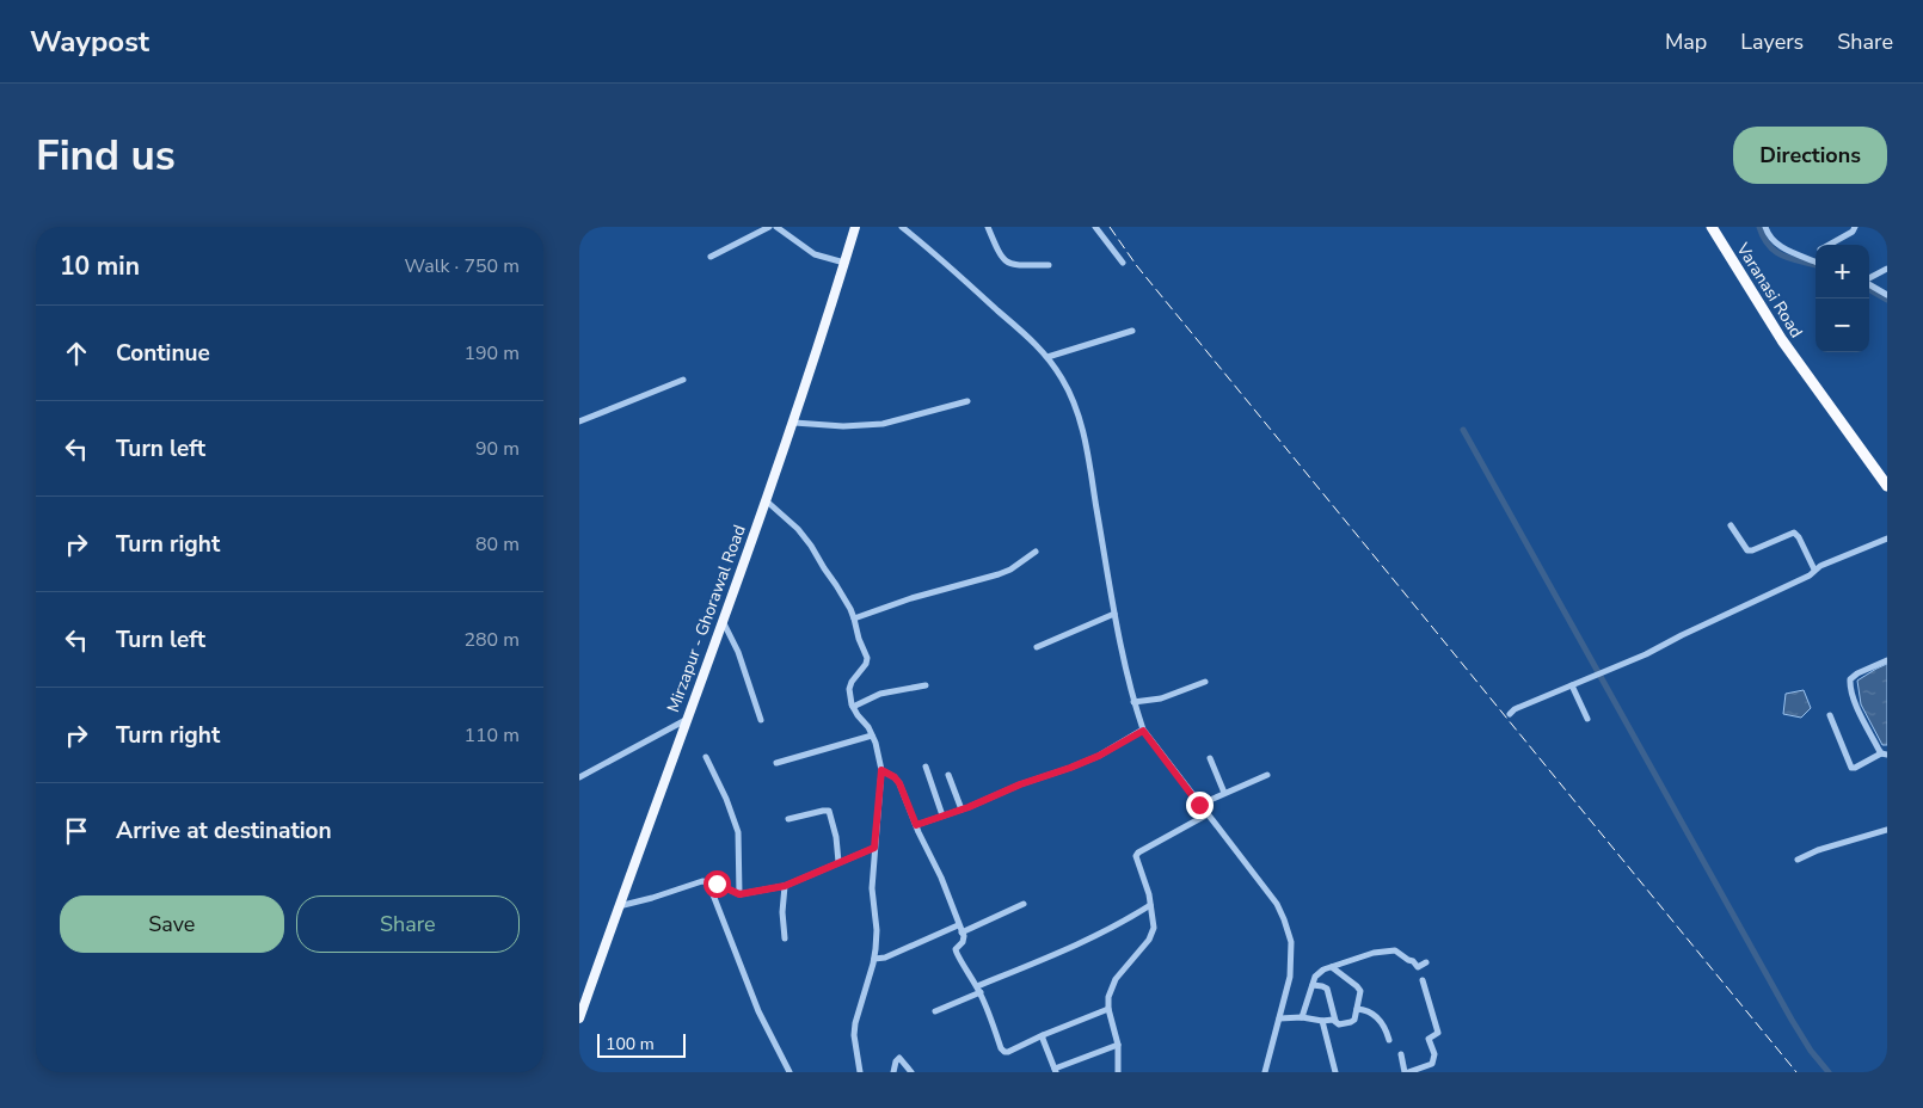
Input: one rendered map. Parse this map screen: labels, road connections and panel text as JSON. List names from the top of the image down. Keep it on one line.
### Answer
{"streets":{"highway":["Varanasi Road"],"main road":["Mirzapur - Ghorawal Road"]},"scale_bar":"100 m","page":{"header":"Waypost","nav":["Map","Layers","Share"],"buttons":["Directions",["Save","Share"]],"title":"Find us","heading":["10 min","Walk · 750 m"],"map_buttons":["+","−"],"list":[["Continue","190 m"],["Turn left","90 m"],["Turn right","80 m"],["Turn left","280 m"],["Turn right","110 m"],"Arrive at destination"],"scale":"100 m"}}
